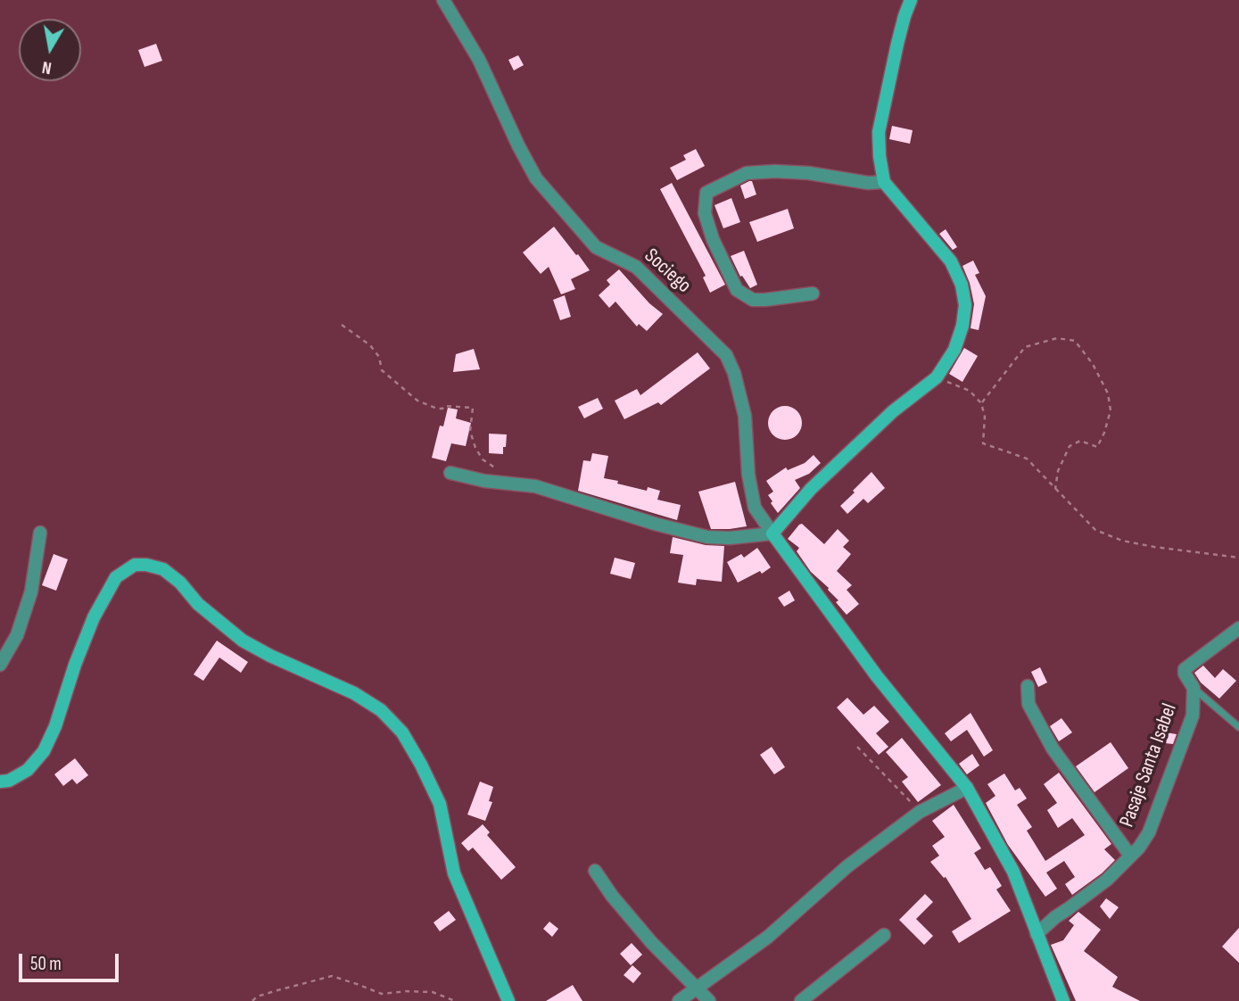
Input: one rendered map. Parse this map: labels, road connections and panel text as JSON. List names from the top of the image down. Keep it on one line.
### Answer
{"streets":{"street":["Sociego","Pasaje Santa Isabel"]},"scale_bar":"50 m","north":"bottom"}
